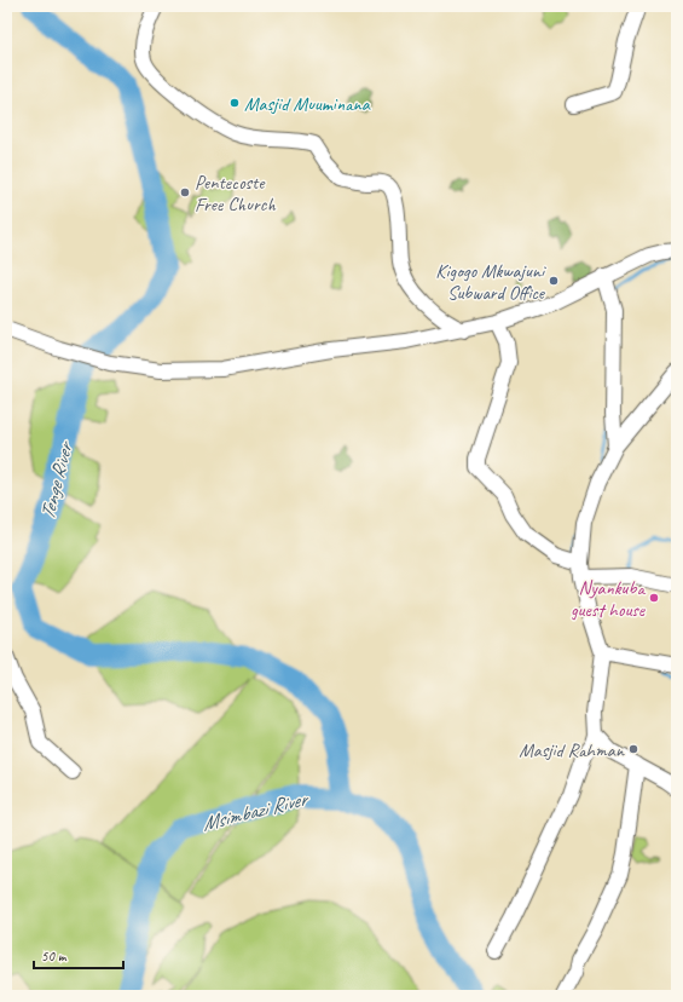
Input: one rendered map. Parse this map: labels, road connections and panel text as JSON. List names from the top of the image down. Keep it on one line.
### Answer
{"water":["Tenge River","Msimbazi River"],"places":["Masjid Muuminana","Pentecoste Free Church","Kigogo Mkwajuni Subward Office","Nyankuba guest house","Masjid Rahman"],"scale_bar":"50 m"}
